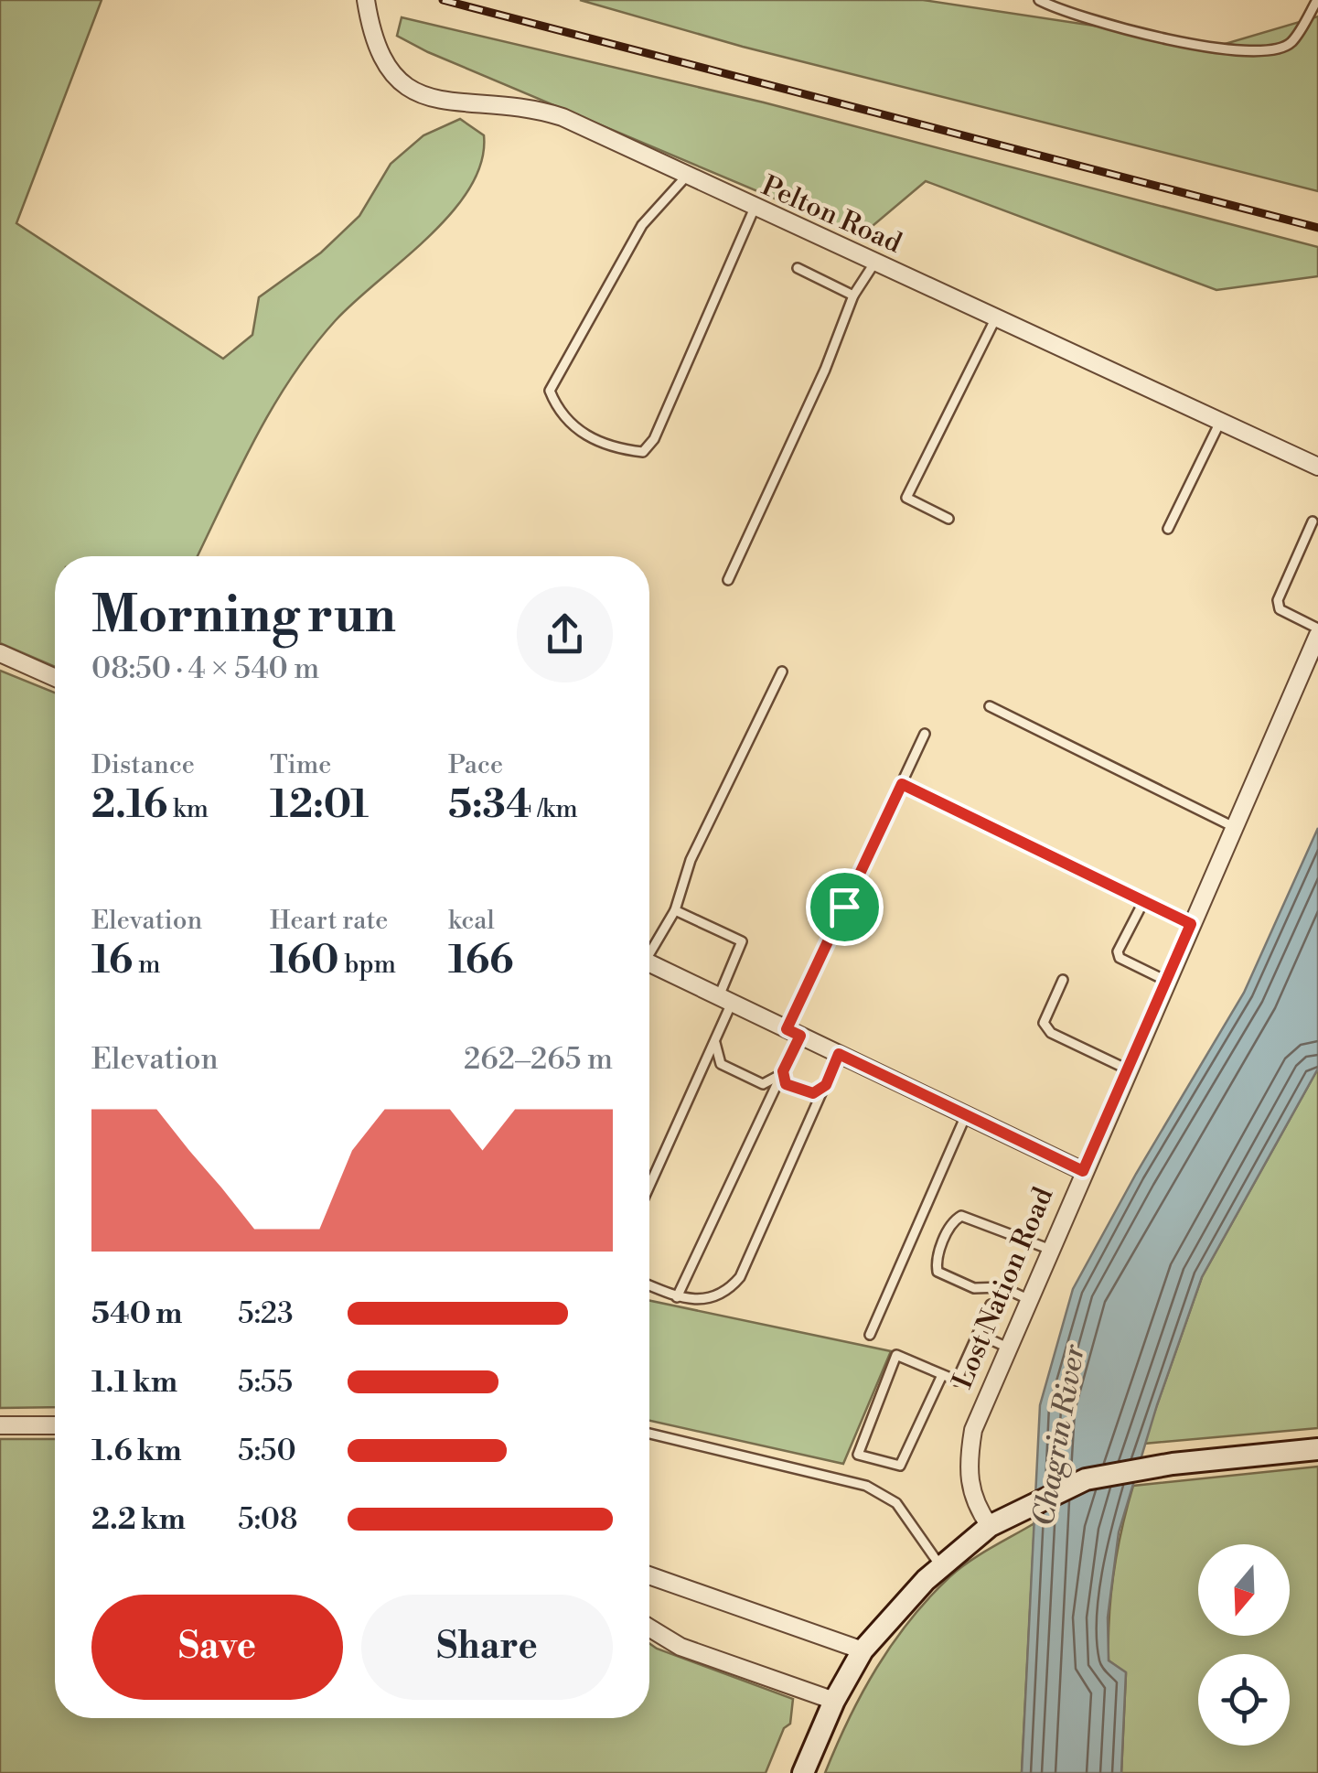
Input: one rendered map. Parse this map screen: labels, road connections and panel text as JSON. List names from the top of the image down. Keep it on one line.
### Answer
{"streets":{"street":["Pelton Road","Lost Nation Road"]},"water":["Chagrin River"],"north":"bottom","page":{"heading":["Morning run","08:50 · 4 × 540 m"],"stats":[["Distance","2.16 km"],["Time","12:01"],["Pace","5:34 /km"],["Elevation","16 m"],["Heart rate","160 bpm"],["kcal","166"]],"chart":["Elevation","262–265 m"],"list":[{"name":"540 m","note":"5:23"},{"name":"1.1 km","note":"5:55"},{"name":"1.6 km","note":"5:50"},{"name":"2.2 km","note":"5:08"}],"buttons":["Save","Share"]}}
